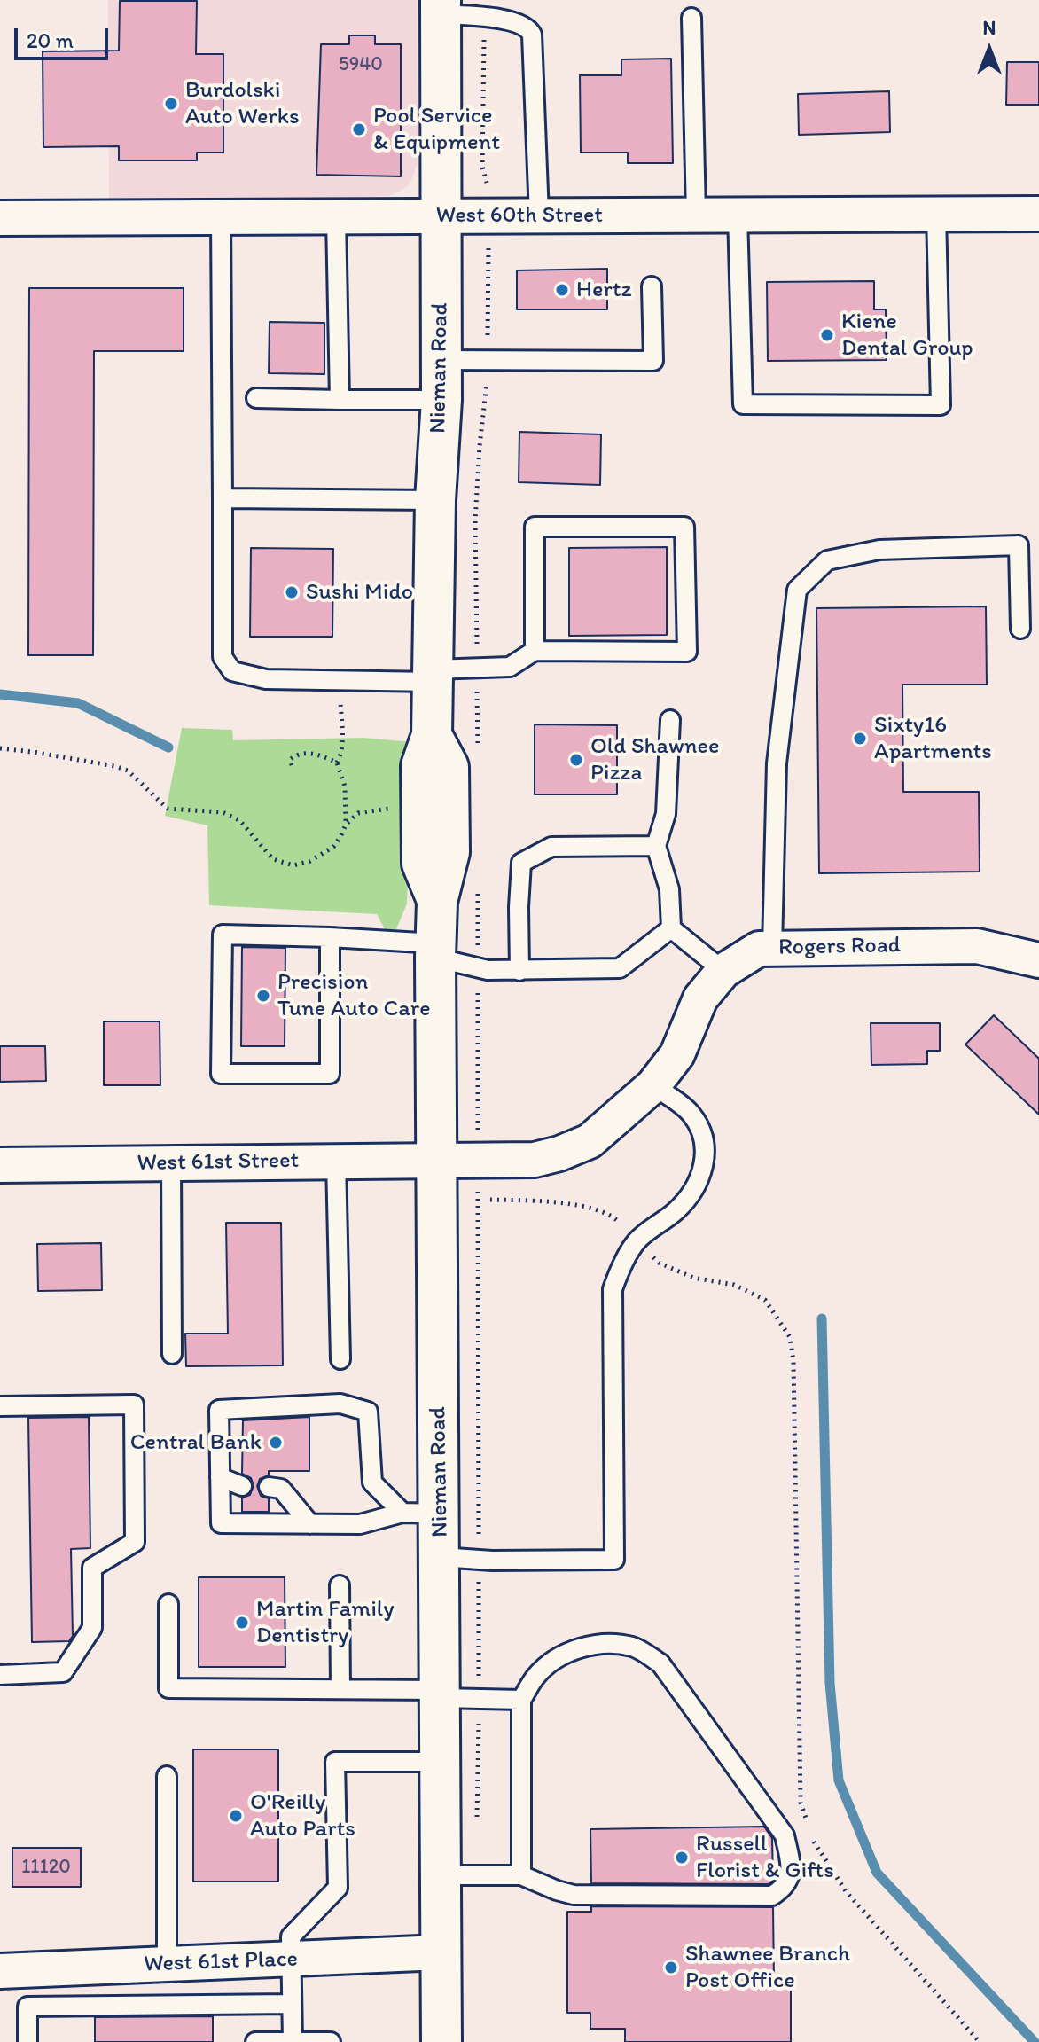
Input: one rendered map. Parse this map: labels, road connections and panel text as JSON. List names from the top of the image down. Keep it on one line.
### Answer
{"streets":{"main road":["Nieman Road"],"street":["West 60th Street","Rogers Road","West 61st Street","West 61st Place"]},"crossings":[["West 60th Street","Nieman Road"],["Nieman Road","Rogers Road"],["Nieman Road","West 61st Street"],["Nieman Road","West 61st Place"],["Rogers Road","West 61st Street"]],"places":["Burdolski Auto Werks","Pool Service & Equipment","Hertz","Kiene Dental Group","Sushi Mido","Sixty16 Apartments","Old Shawnee Pizza","Precision Tune Auto Care","Central Bank","Martin Family Dentistry","O'Reilly Auto Parts","Russell Florist & Gifts","Shawnee Branch Post Office"],"house_numbers":["5940","11120"],"scale_bar":"20 m","north":"top"}
